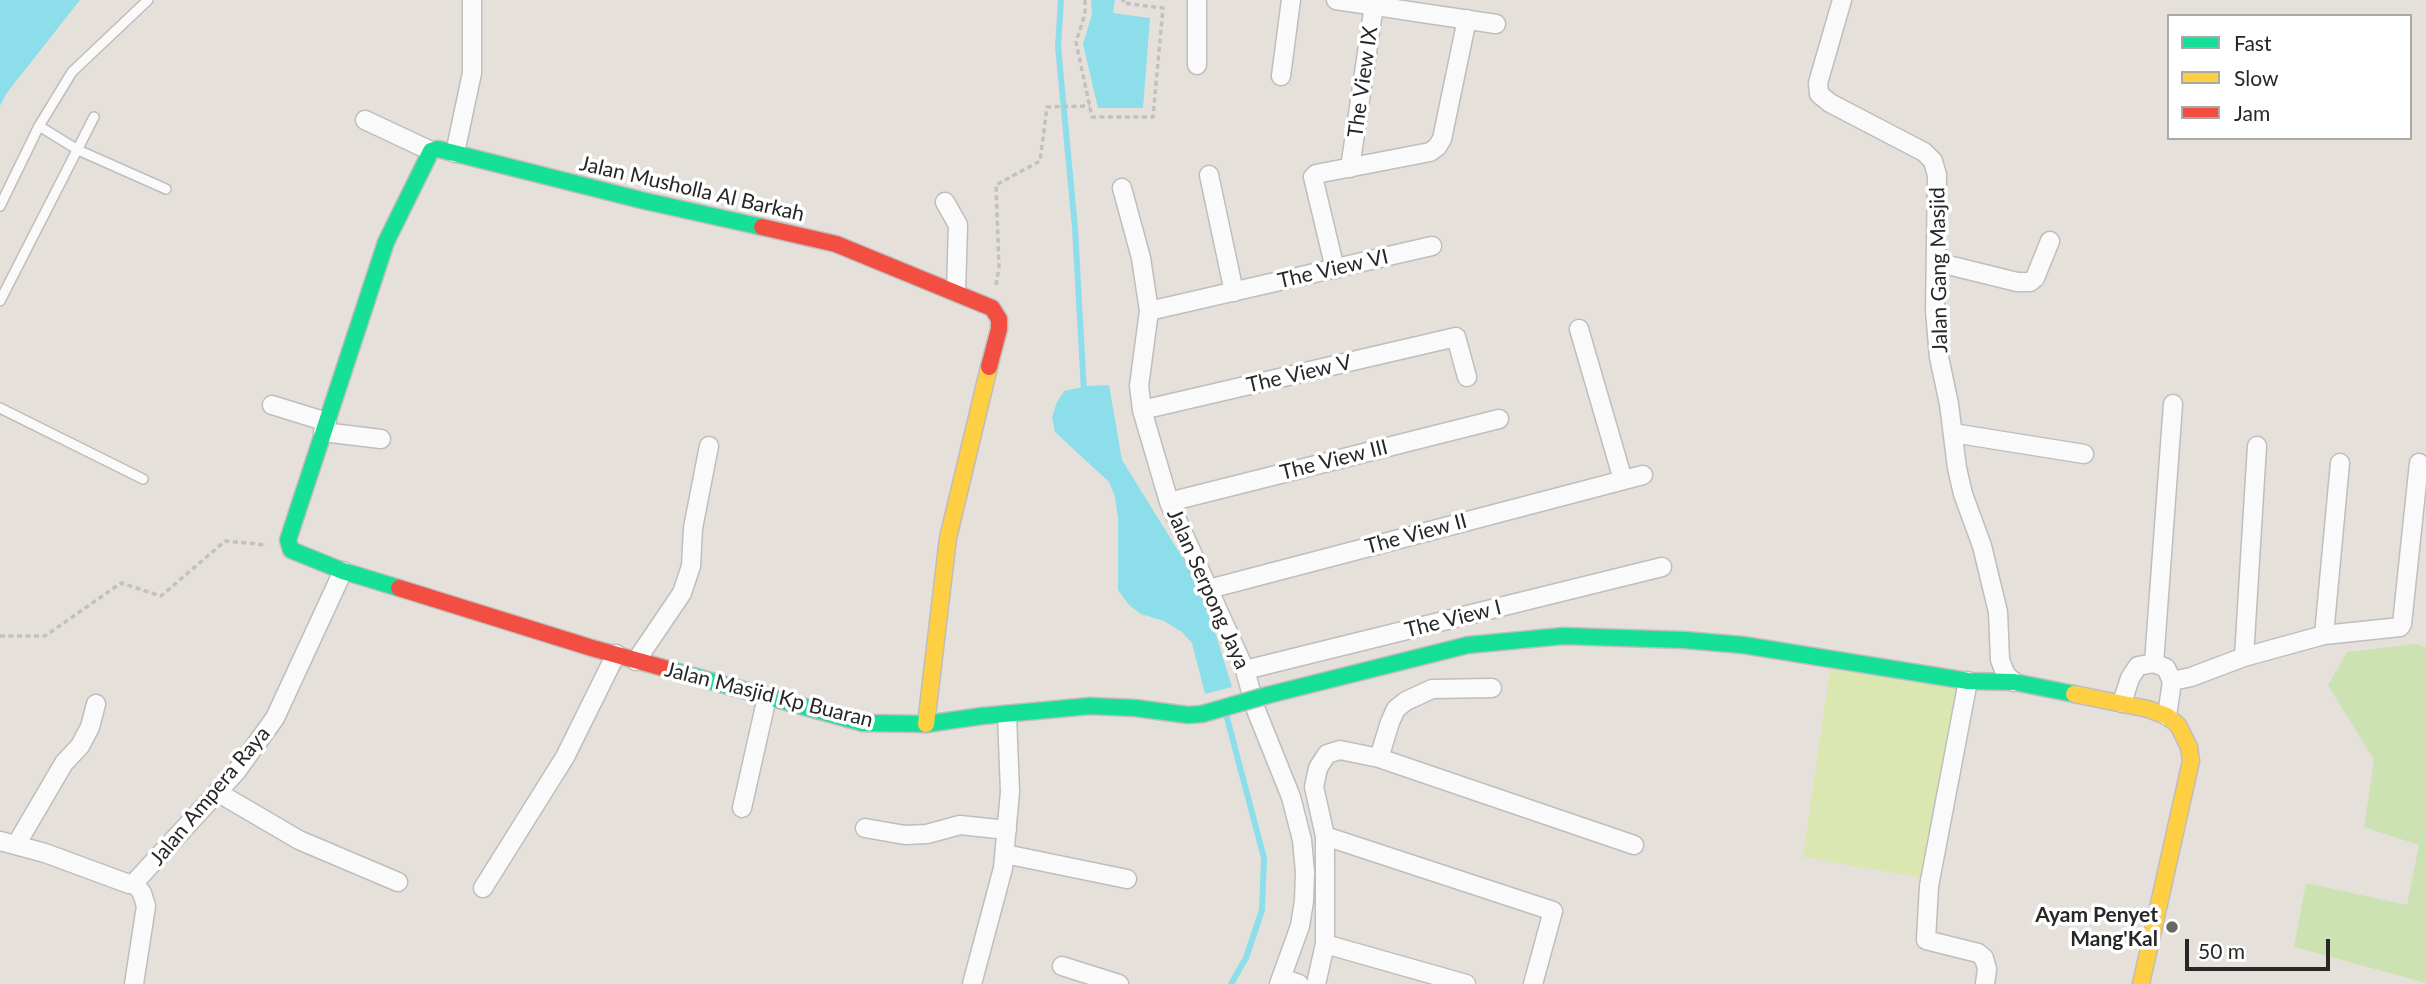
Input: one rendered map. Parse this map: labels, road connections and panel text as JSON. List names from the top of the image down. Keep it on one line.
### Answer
{"streets":{"street":["The View IX","Jalan Musholla Al Barkah","The View VI","Jalan Gang Masjid","The View V","The View III","The View II","Jalan Serpong Jaya","The View I","Jalan Masjid Kp Buaran","Jalan Ampera Raya"]},"crossings":[["The View IX","The View VI"],["The View VI","Jalan Serpong Jaya"],["Jalan Gang Masjid","Jalan Masjid Kp Buaran"],["The View V","Jalan Serpong Jaya"],["The View III","Jalan Serpong Jaya"],["The View II","Jalan Serpong Jaya"],["Jalan Serpong Jaya","The View I"],["Jalan Masjid Kp Buaran","Jalan Ampera Raya"]],"places":["Ayam Penyet Mang'Kal"],"legend":["Fast","Slow","Jam"],"scale_bar":"50 m"}
